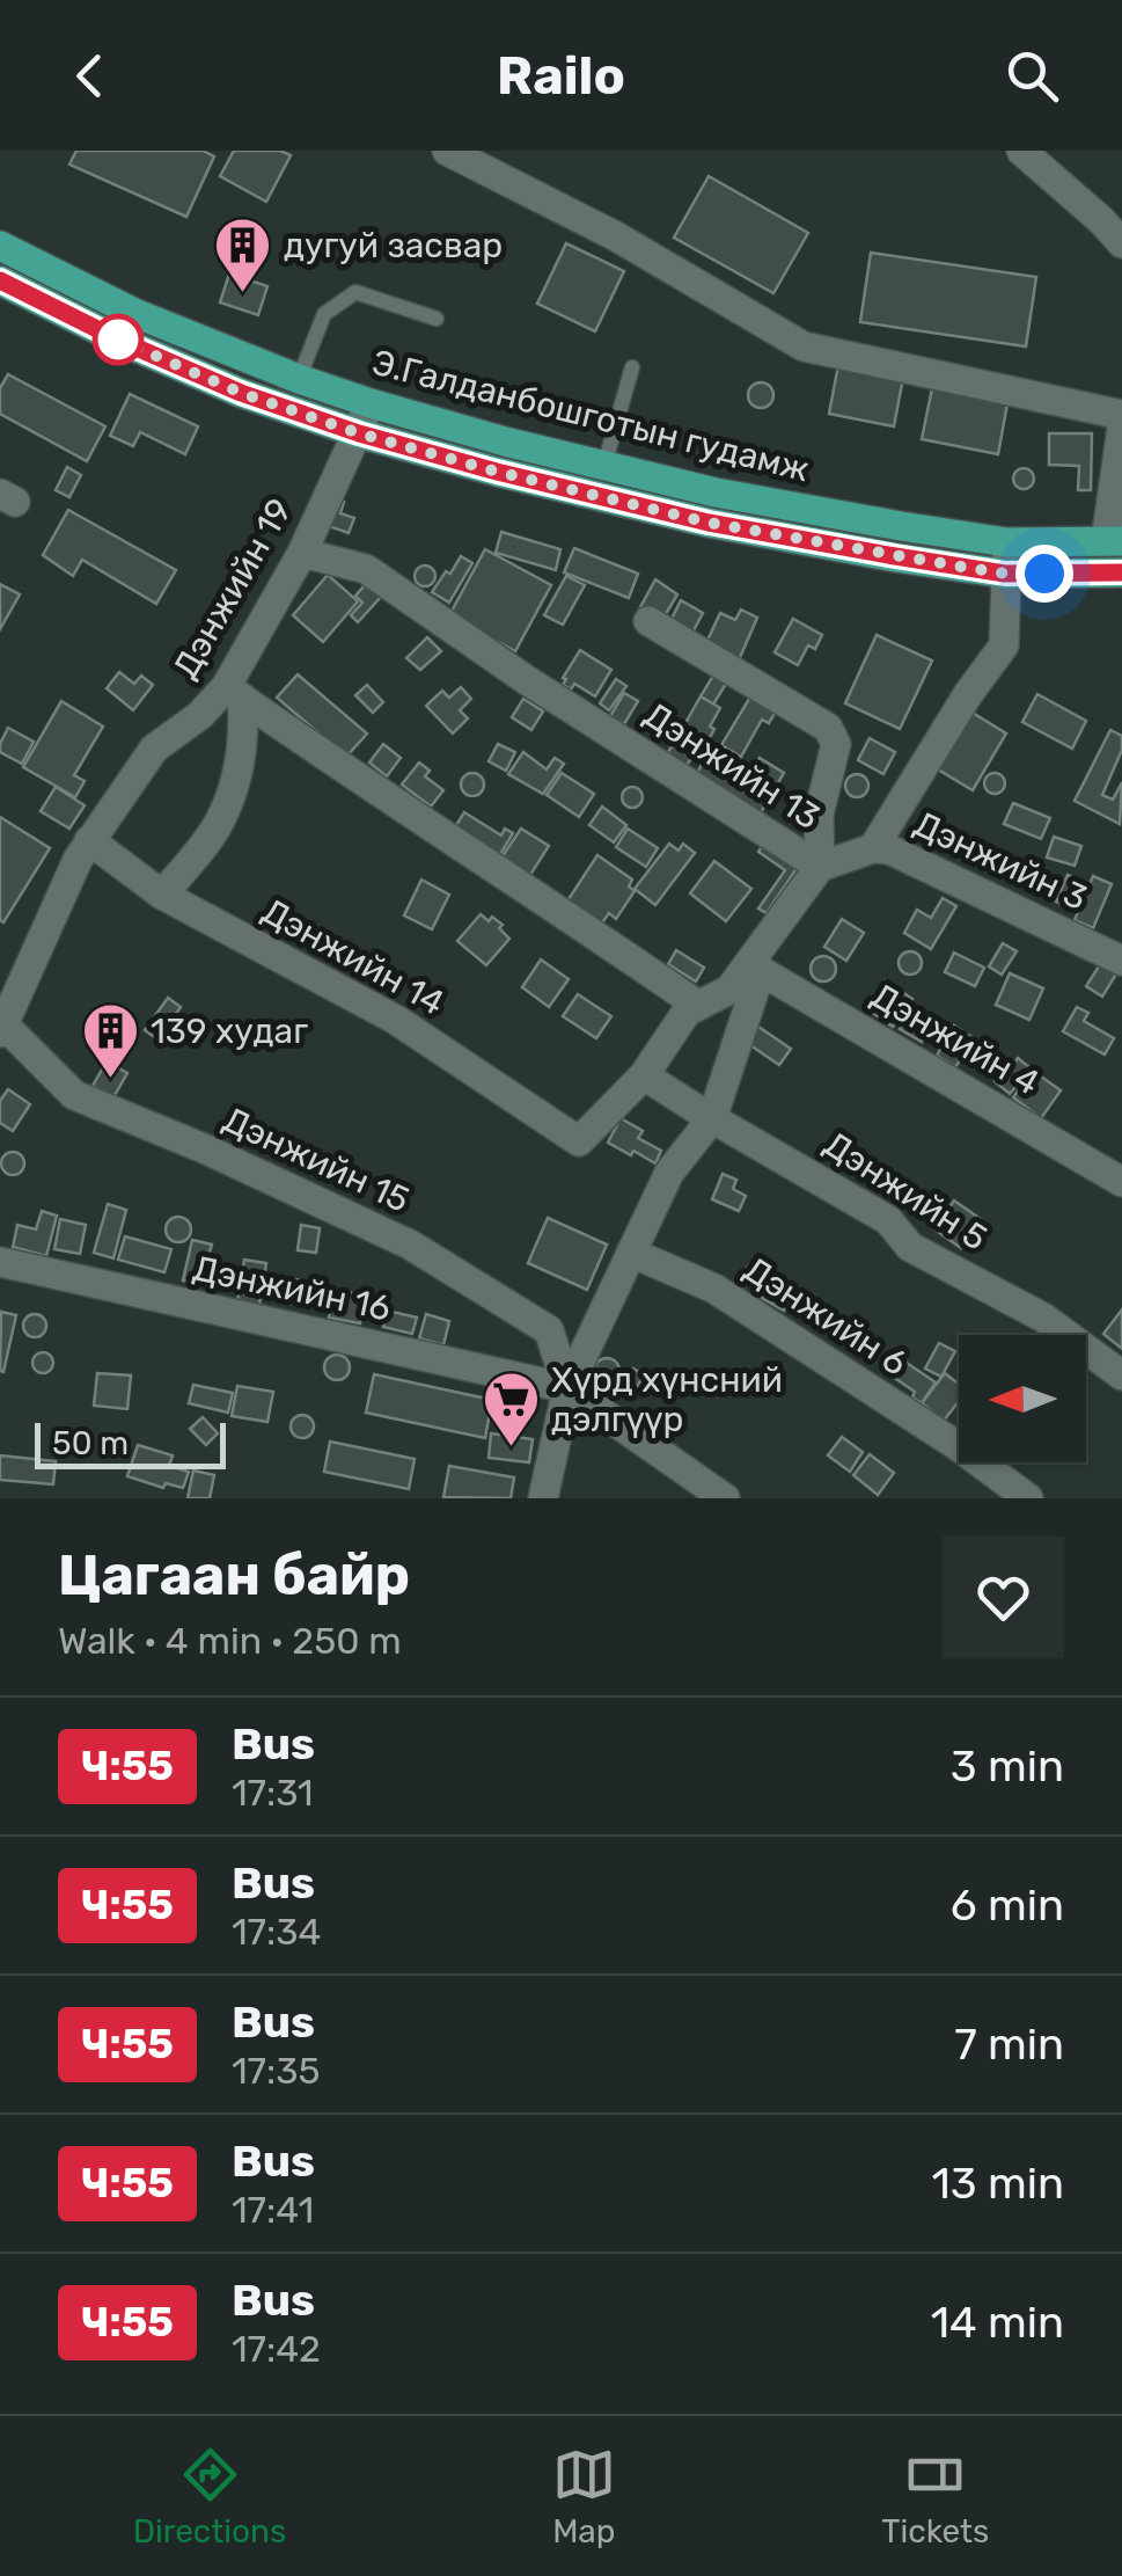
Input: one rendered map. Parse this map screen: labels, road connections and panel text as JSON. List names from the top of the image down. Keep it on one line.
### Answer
{"streets":{"main road":["Э.Галданбошготын гудамж"],"street":["Дэнжийн 19","Дэнжийн 13","Дэнжийн 3","Дэнжийн 14","Дэнжийн 4","Дэнжийн 15","Дэнжийн 5","Дэнжийн 16","Дэнжийн 6"]},"crossings":[["Э.Галданбошготын гудамж","Дэнжийн 19"],["Дэнжийн 19","Дэнжийн 13"],["Дэнжийн 19","Дэнжийн 14"],["Дэнжийн 19","Дэнжийн 15"],["Дэнжийн 13","Дэнжийн 3"],["Дэнжийн 14","Дэнжийн 5"],["Дэнжийн 15","Дэнжийн 16"]],"places":{"building":["дугуй засвар","139 худаг"],"supermarket":["Хүрд хүнсний дэлгүүр"]},"lines":["bus line Ч:55"],"scale_bar":"50 m","north":"left","page":{"header":"Railo","scale":"50 m","heading":["Цагаан байр","Walk · 4 min · 250 m"],"list":[{"mark":"Ч:55","name":"Bus","note":"17:31","value":"3 min"},{"mark":"Ч:55","name":"Bus","note":"17:34","value":"6 min"},{"mark":"Ч:55","name":"Bus","note":"17:35","value":"7 min"},{"mark":"Ч:55","name":"Bus","note":"17:41","value":"13 min"},{"mark":"Ч:55","name":"Bus","note":"17:42","value":"14 min"}],"tabs":["Directions","Map","Tickets"]}}
